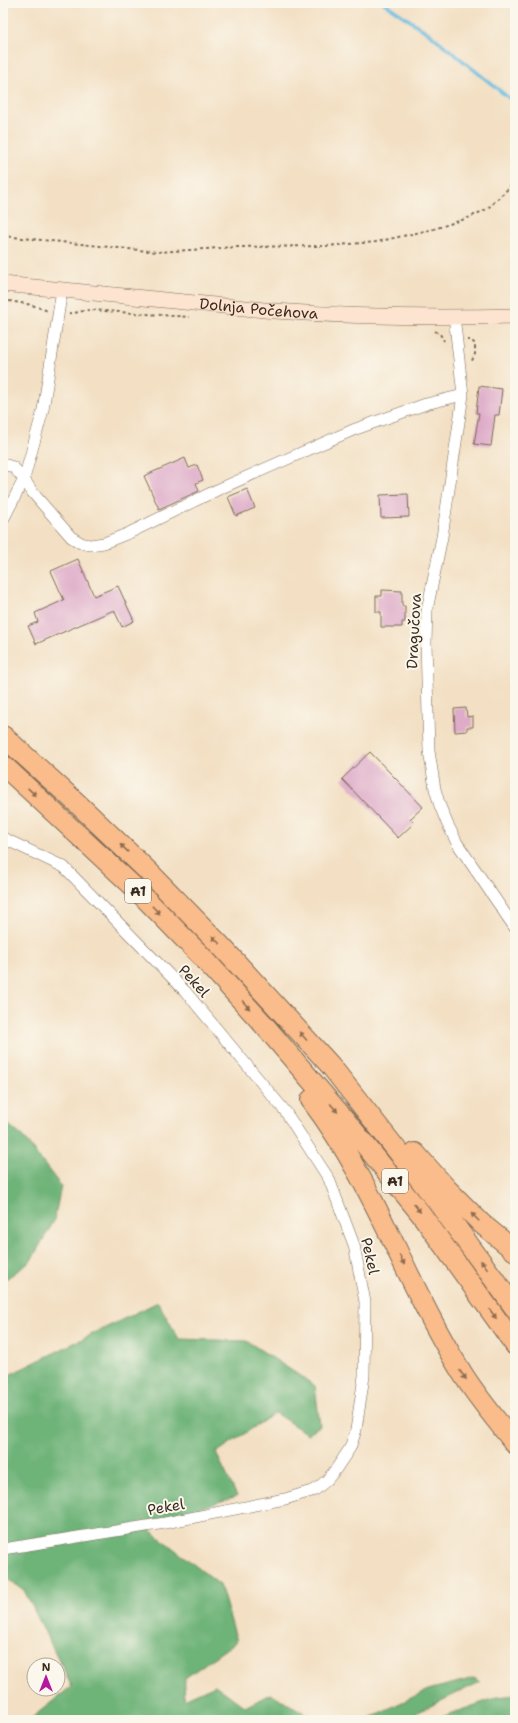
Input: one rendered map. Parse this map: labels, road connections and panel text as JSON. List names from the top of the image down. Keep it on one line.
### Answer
{"streets":{"highway":["A1"],"main road":["Dolnja Počehova"],"street":["Dragučova","Pekel"]},"crossings":[["Dolnja Počehova","Dragučova"]],"north":"top"}
